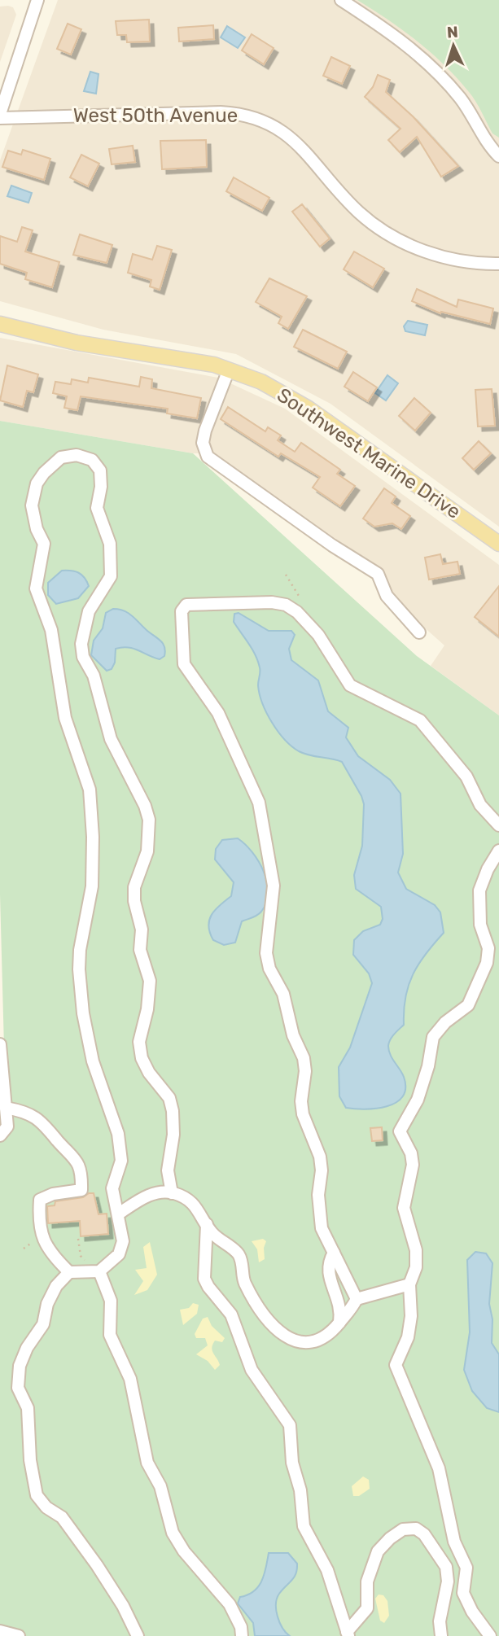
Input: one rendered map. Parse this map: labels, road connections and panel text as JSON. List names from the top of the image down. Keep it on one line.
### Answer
{"streets":{"main road":["Southwest Marine Drive"],"street":["West 50th Avenue"]},"north":"top"}
